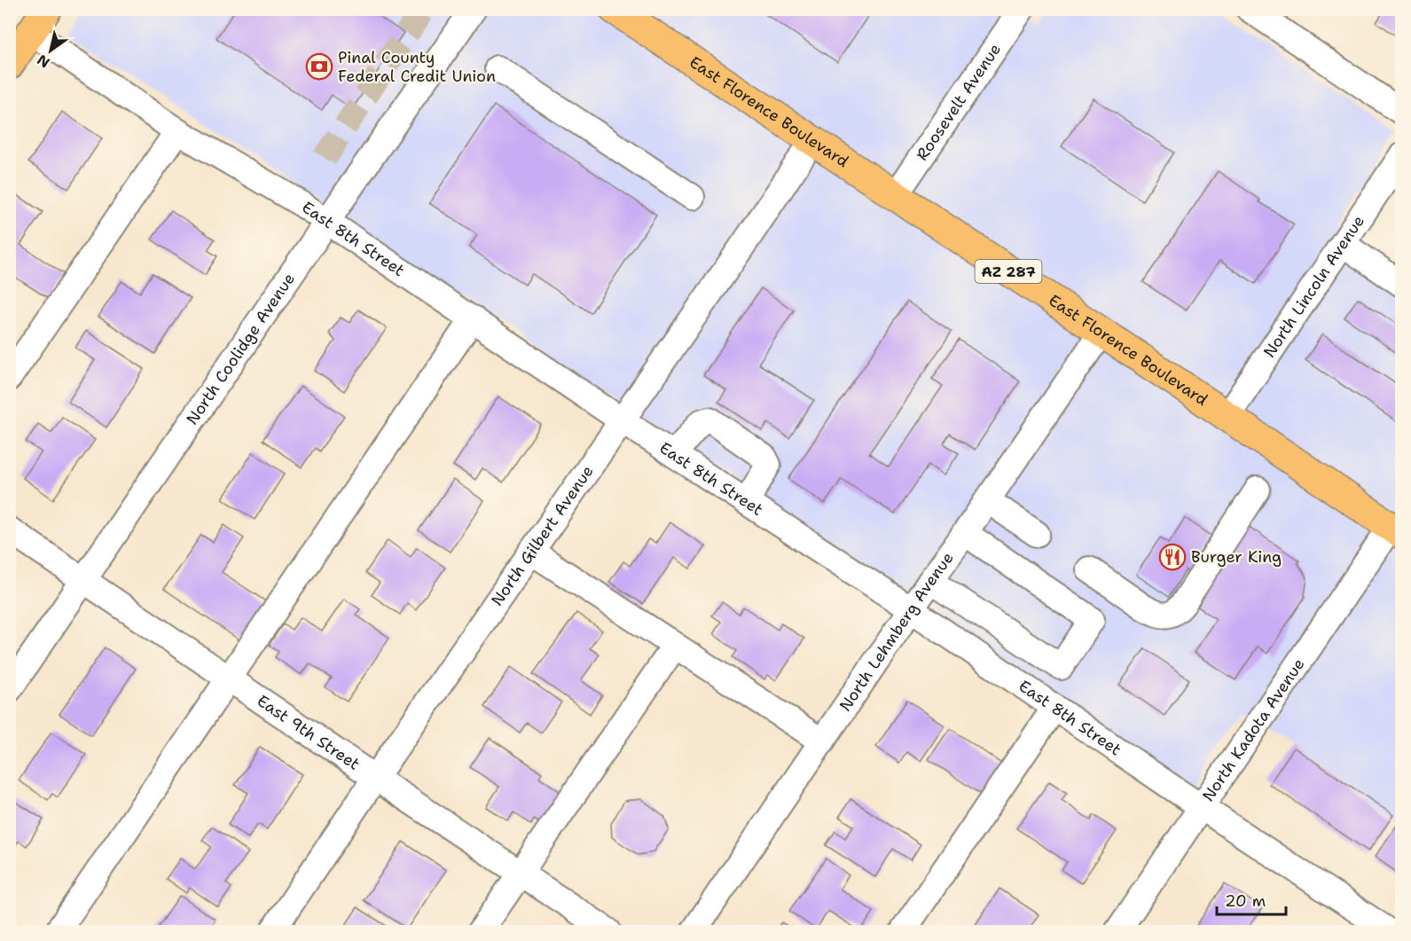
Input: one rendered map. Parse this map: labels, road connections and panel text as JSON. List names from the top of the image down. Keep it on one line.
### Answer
{"streets":{"main road":["East Florence Boulevard","AZ 287"],"street":["Roosevelt Avenue","East 8th Street","North Lincoln Avenue","North Coolidge Avenue","North Gilbert Avenue","North Lehmberg Avenue","North Kadota Avenue","East 9th Street"]},"crossings":[["Roosevelt Avenue","East Florence Boulevard"],["East Florence Boulevard","North Lincoln Avenue"],["East Florence Boulevard","North Gilbert Avenue"],["East Florence Boulevard","North Lehmberg Avenue"],["East Florence Boulevard","North Kadota Avenue"],["East 8th Street","North Coolidge Avenue"],["East 8th Street","North Gilbert Avenue"],["East 8th Street","North Lehmberg Avenue"],["East 8th Street","North Kadota Avenue"],["North Coolidge Avenue","East 9th Street"],["North Gilbert Avenue","East 9th Street"]],"places":{"bank":["Pinal County Federal Credit Union"],"restaurant":["Burger King"]},"scale_bar":"20 m","north":"bottom left"}
